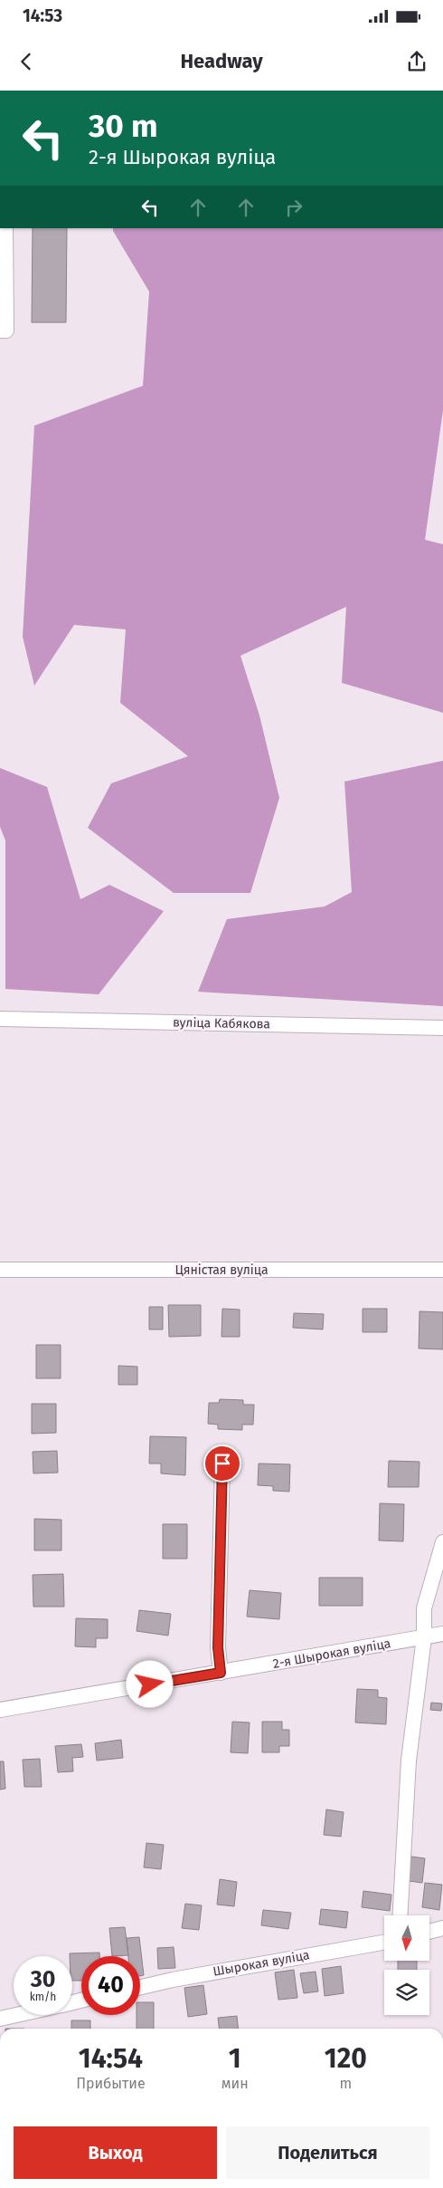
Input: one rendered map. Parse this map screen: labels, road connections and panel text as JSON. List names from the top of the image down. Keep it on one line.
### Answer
{"streets":{"street":["вуліца Кабякова","Цяністая вуліца","2-я Шырокая вуліца","Шырокая вуліца"]},"north":"bottom","page":{"status":"14:53","header":"Headway","turn":["30 m","2-я Шырокая вуліца"],"speed":"30 km/h","limit":"40","eta":["14:54","Прибытие","1","мин","120","m"],"buttons":["Выход","Поделиться"]}}
